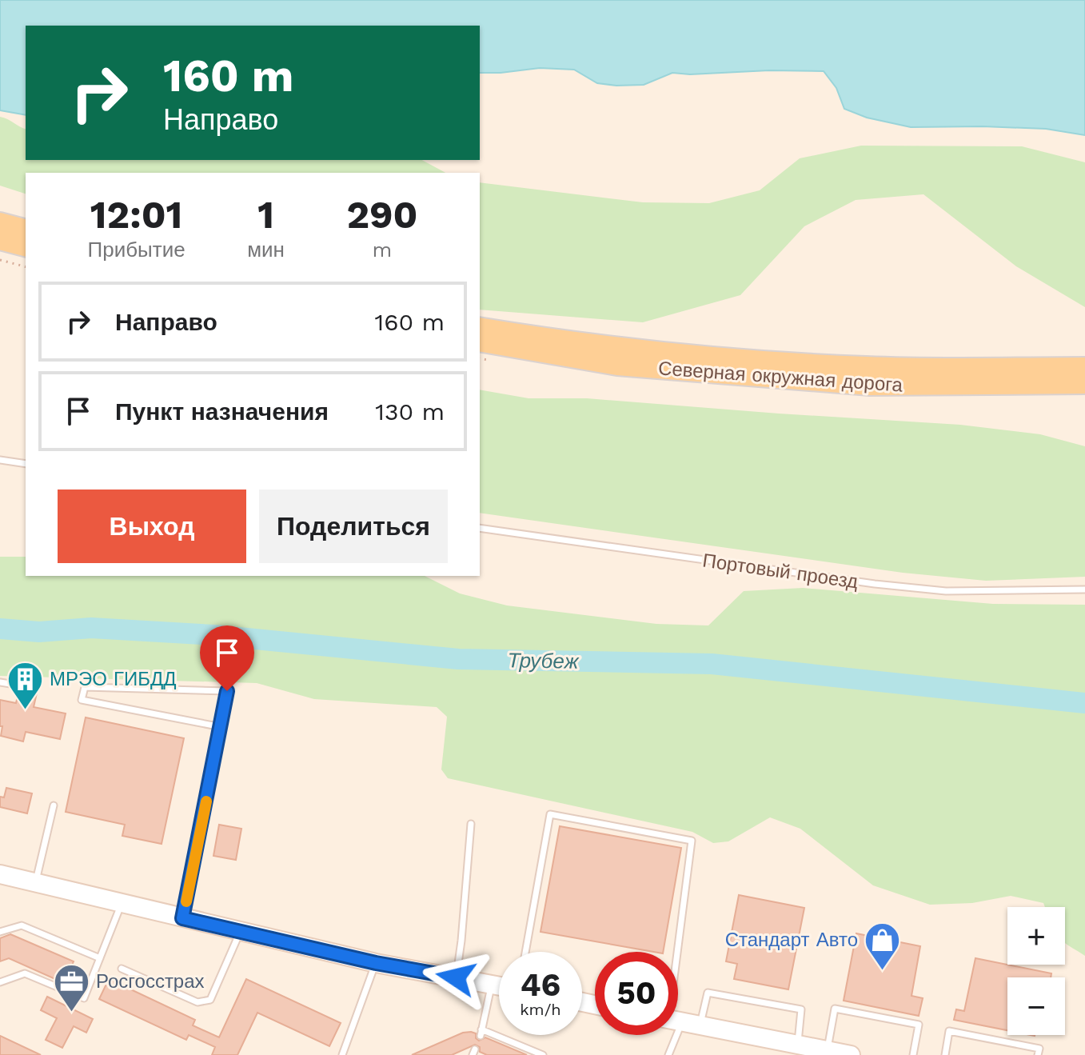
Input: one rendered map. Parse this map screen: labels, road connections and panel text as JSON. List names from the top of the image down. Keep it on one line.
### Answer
{"streets":{"main road":["Северная окружная дорога"],"lane":["Портовый проезд"]},"water":["Трубеж"],"places":{"building":["МРЭО ГИБДД"],"shop":["Стандарт Авто"],"office":["Росгосстрах"]},"page":{"turn":["160 m","Направо"],"eta":["12:01","Прибытие","1","мин","290","m"],"list":[{"name":"Направо","value":"160 m"},{"name":"Пункт назначения","value":"130 m"}],"buttons":["Выход","Поделиться"],"map_buttons":["+","−"],"speed":"46 km/h","limit":"50"}}
